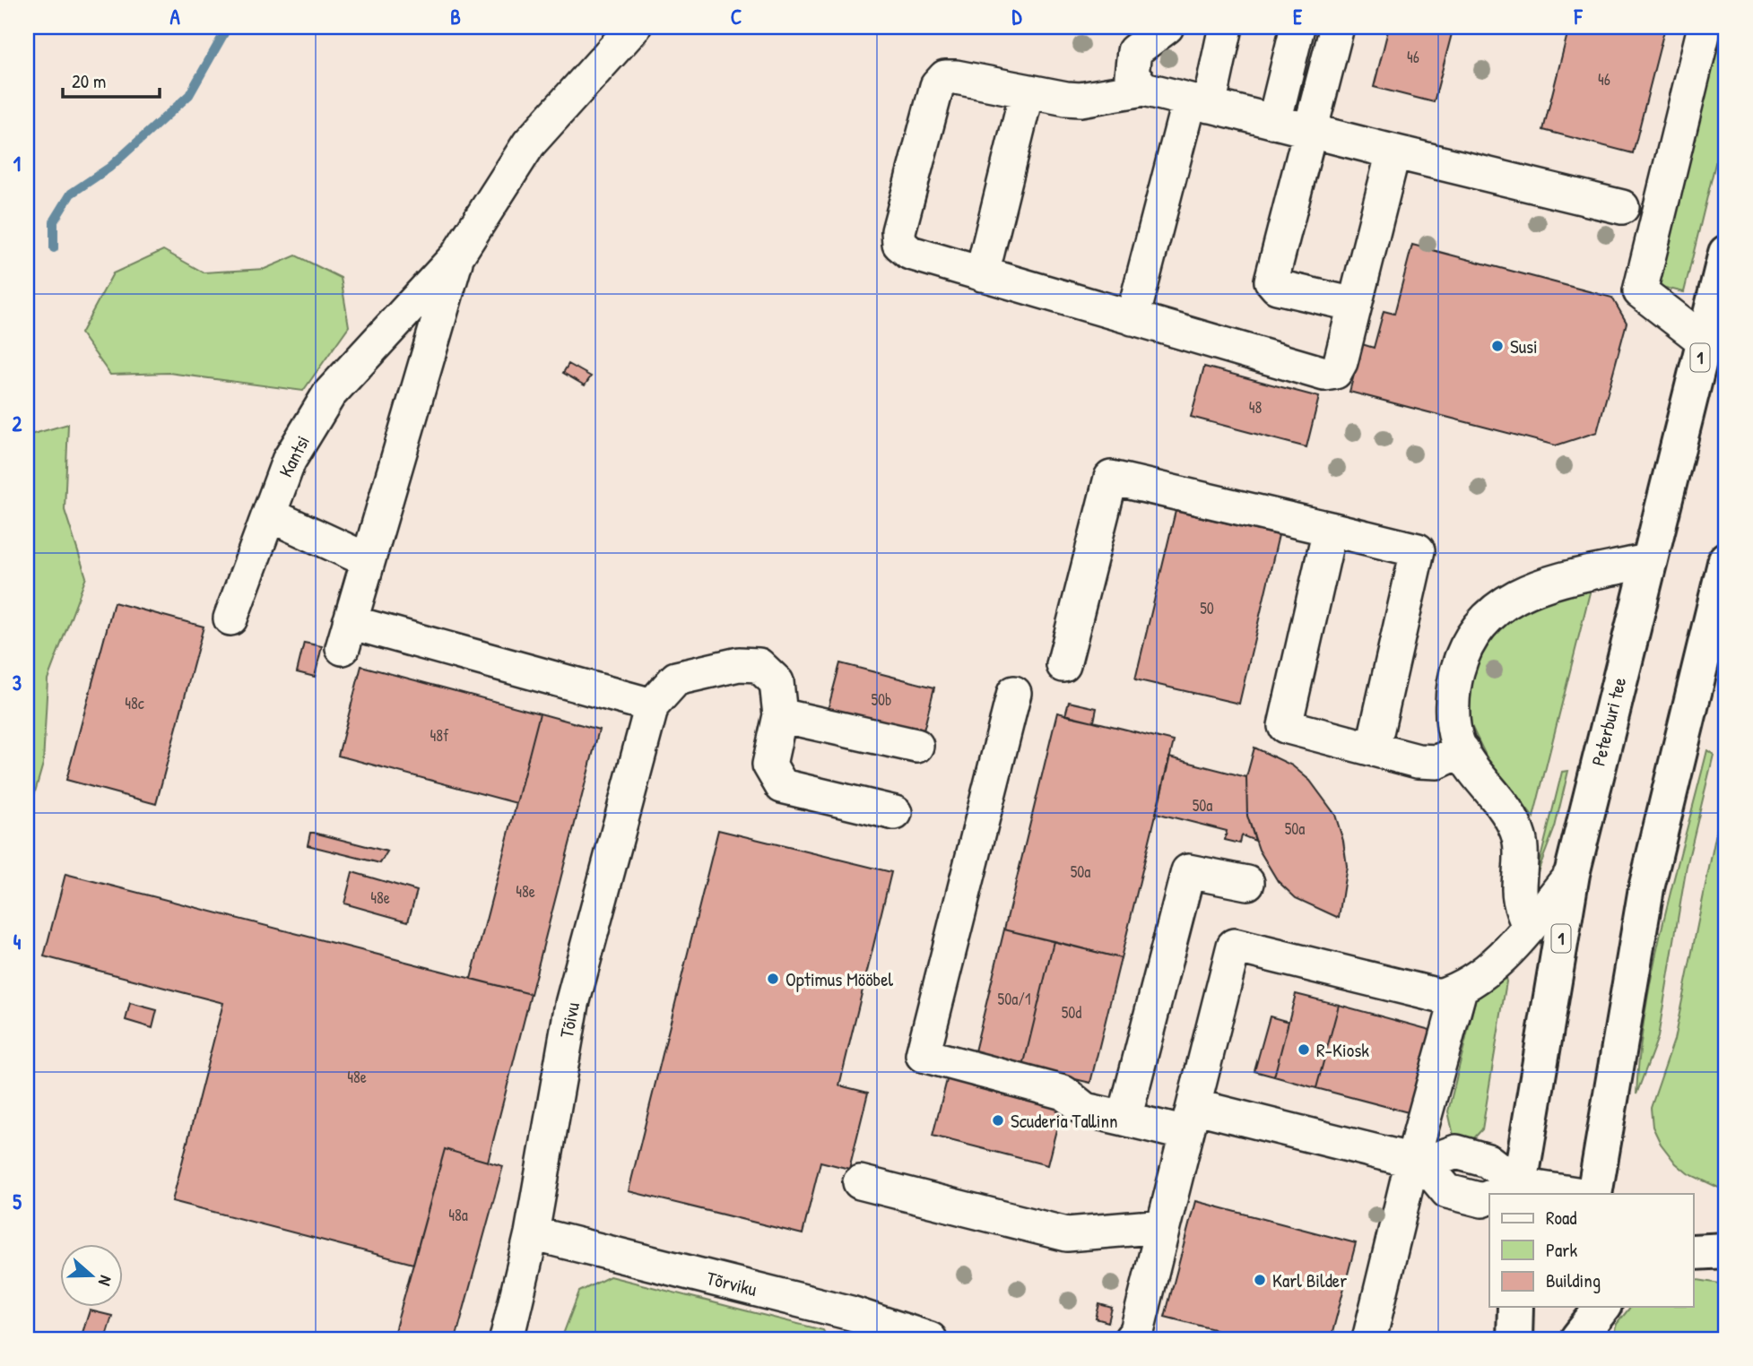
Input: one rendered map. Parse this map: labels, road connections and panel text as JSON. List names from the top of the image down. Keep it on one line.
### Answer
{"streets":{"highway":["1","Peterburi tee"],"street":["Kantsi","Tõivu","Tõrviku"]},"crossings":[["Tõivu","Tõrviku"]],"places":["Susi","Optimus Mööbel","R-Kiosk","Scuderia Tallinn","Karl Bilder"],"house_numbers":["46","46","48","50","50b","48c","48f","50a","50a","50a","48e","48e","50a/1","50d","48e","48a"],"legend":["Road","Park","Building"],"scale_bar":"20 m","north":"right","grid":{"columns":["A","B","C","D","E","F"],"rows":["1","2","3","4","5"]}}
